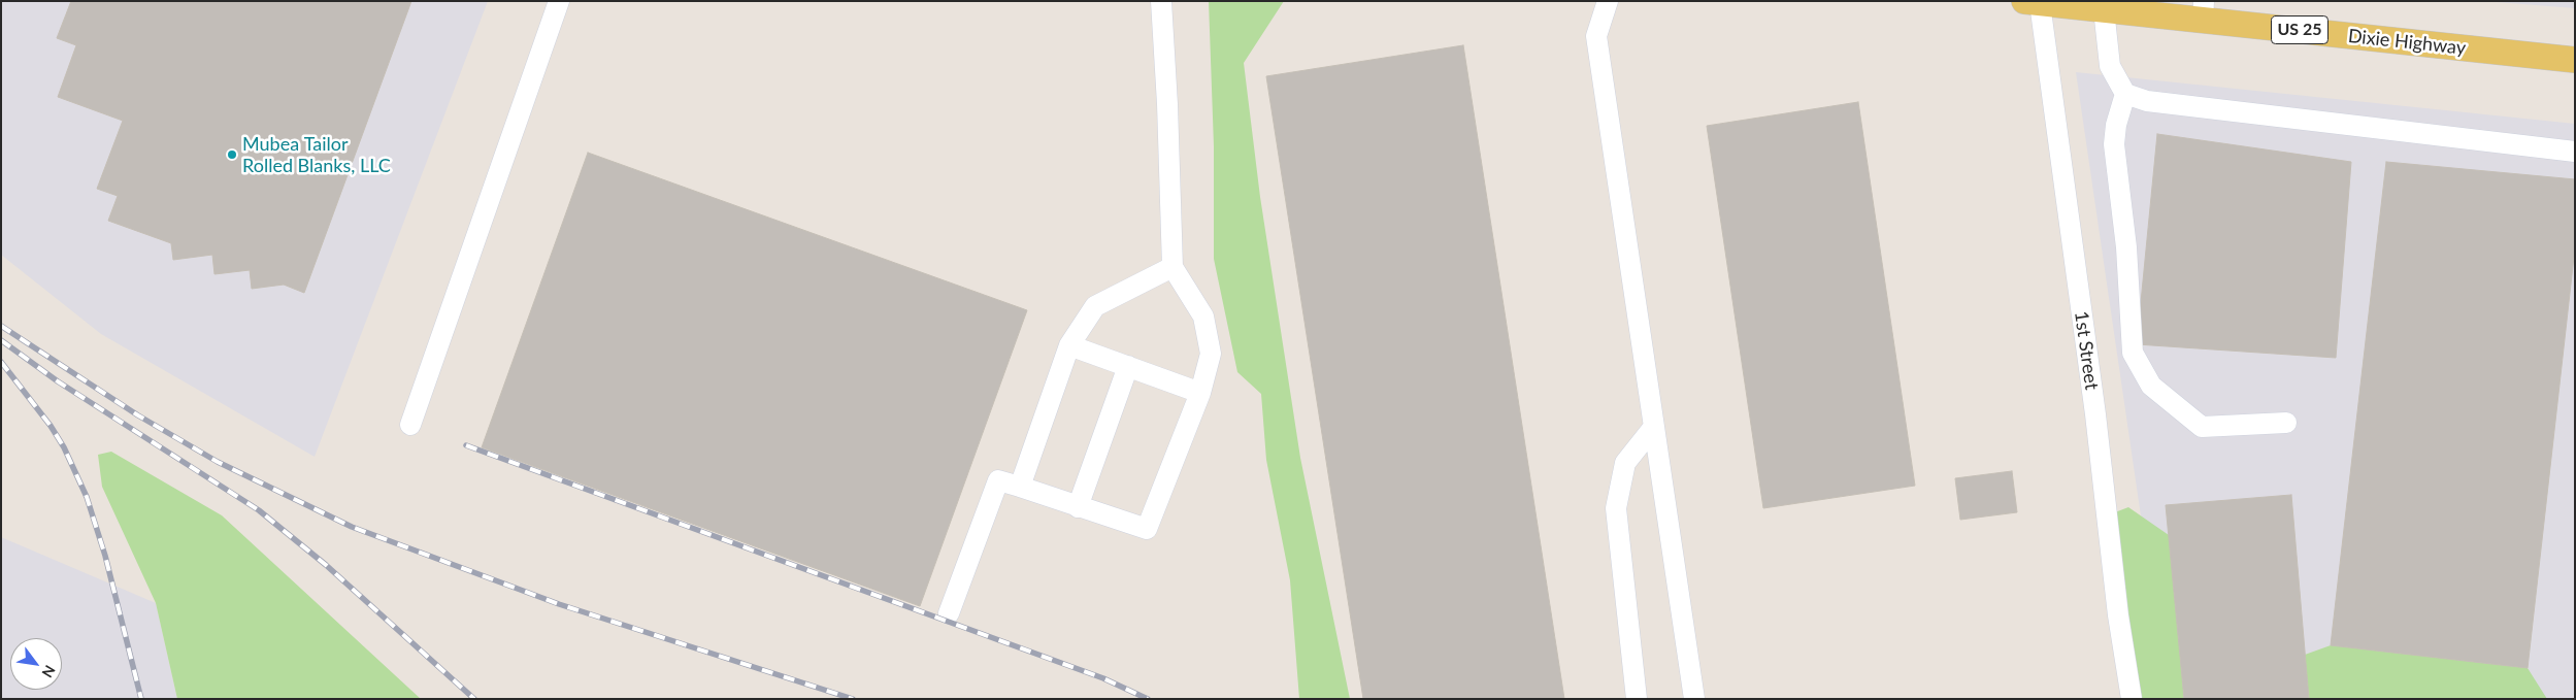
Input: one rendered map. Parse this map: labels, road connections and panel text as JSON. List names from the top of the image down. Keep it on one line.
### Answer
{"streets":{"main road":["US 25","Dixie Highway"],"street":["1st Street"]},"crossings":[["Dixie Highway","1st Street"]],"places":["Mubea Tailor Rolled Blanks, LLC"],"north":"bottom right"}
